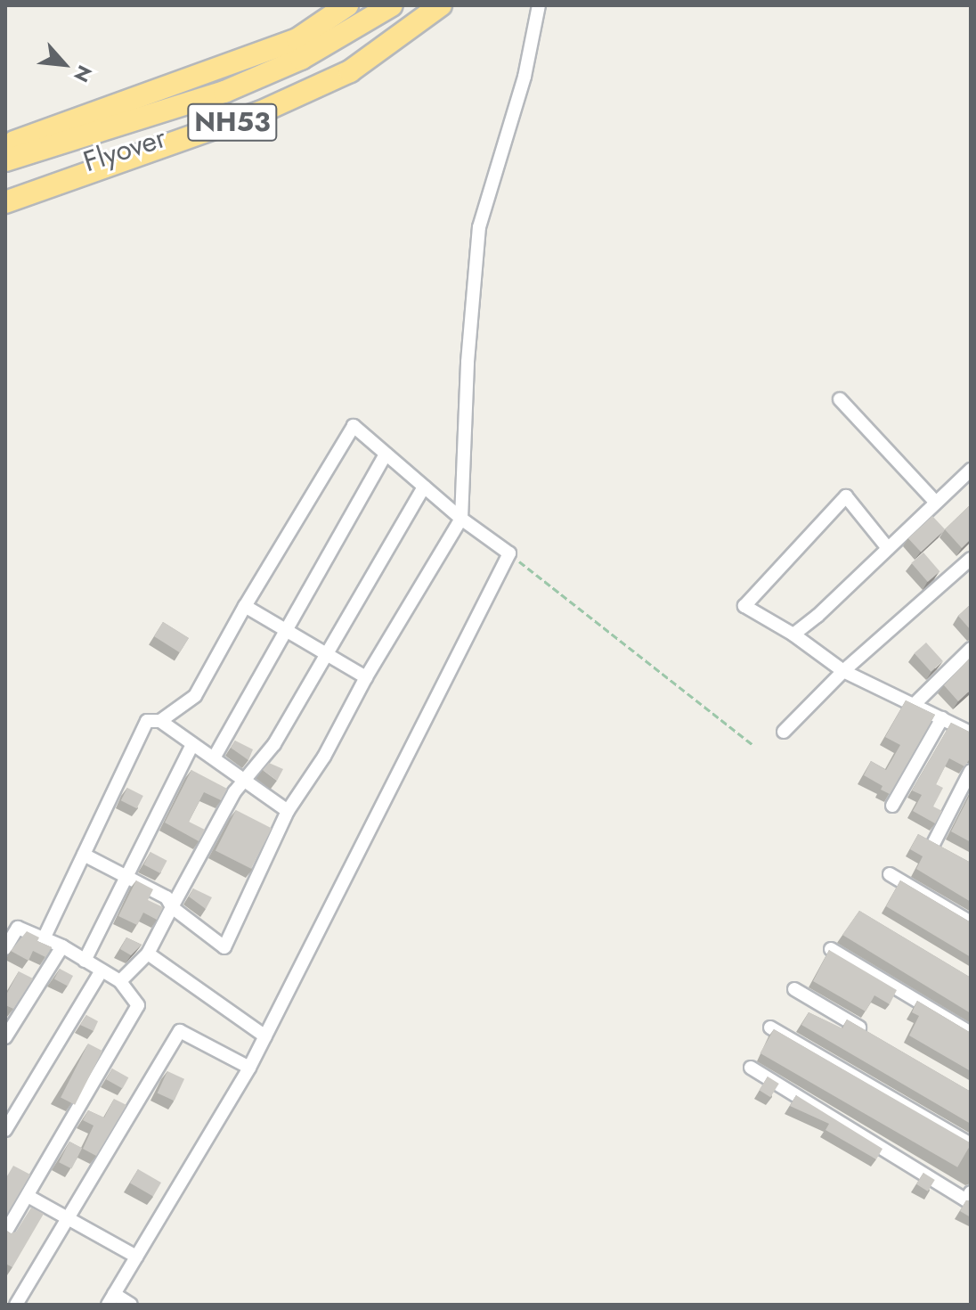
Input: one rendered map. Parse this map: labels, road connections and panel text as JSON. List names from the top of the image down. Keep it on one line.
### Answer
{"streets":{"highway":["NH53","Flyover"]},"north":"bottom right"}
